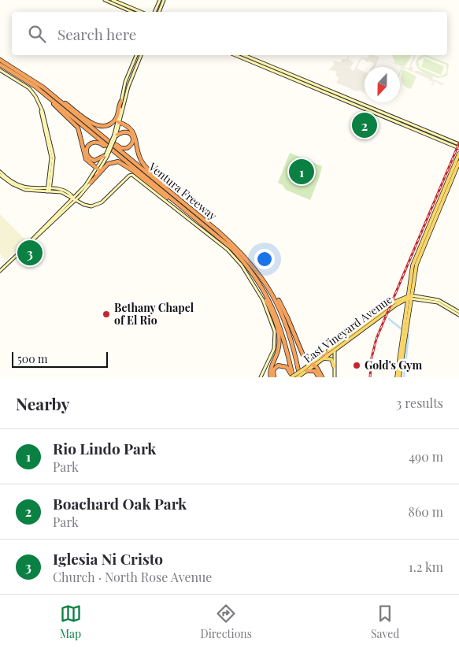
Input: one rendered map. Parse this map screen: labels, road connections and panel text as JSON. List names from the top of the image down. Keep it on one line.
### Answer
{"streets":{"highway":["Ventura Freeway"],"main road":["East Vineyard Avenue"]},"crossings":[["Ventura Freeway","East Vineyard Avenue"]],"places":["Bethany Chapel of El Rio","Gold's Gym"],"scale_bar":"500 m","north":"bottom","page":{"search":"Search here","pins":["2","1","3"],"scale":"500 m","heading":["Nearby","3 results"],"list":[{"mark":"1","name":"Rio Lindo Park","note":"Park","value":"490 m"},{"mark":"2","name":"Boachard Oak Park","note":"Park","value":"860 m"},{"mark":"3","name":"Iglesia Ni Cristo","note":"Church · North Rose Avenue","value":"1.2 km"}],"nav":["Map","Directions","Saved"]}}
